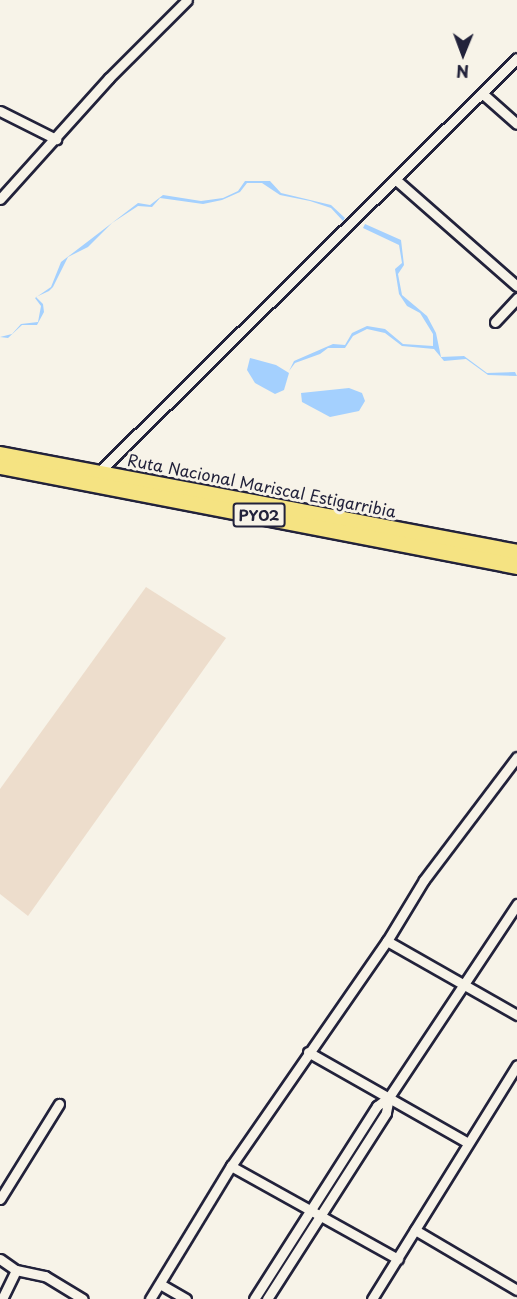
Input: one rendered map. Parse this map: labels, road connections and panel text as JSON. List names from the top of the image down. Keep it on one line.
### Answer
{"streets":{"highway":["Ruta Nacional Mariscal Estigarribia","PY02"]},"north":"bottom"}
